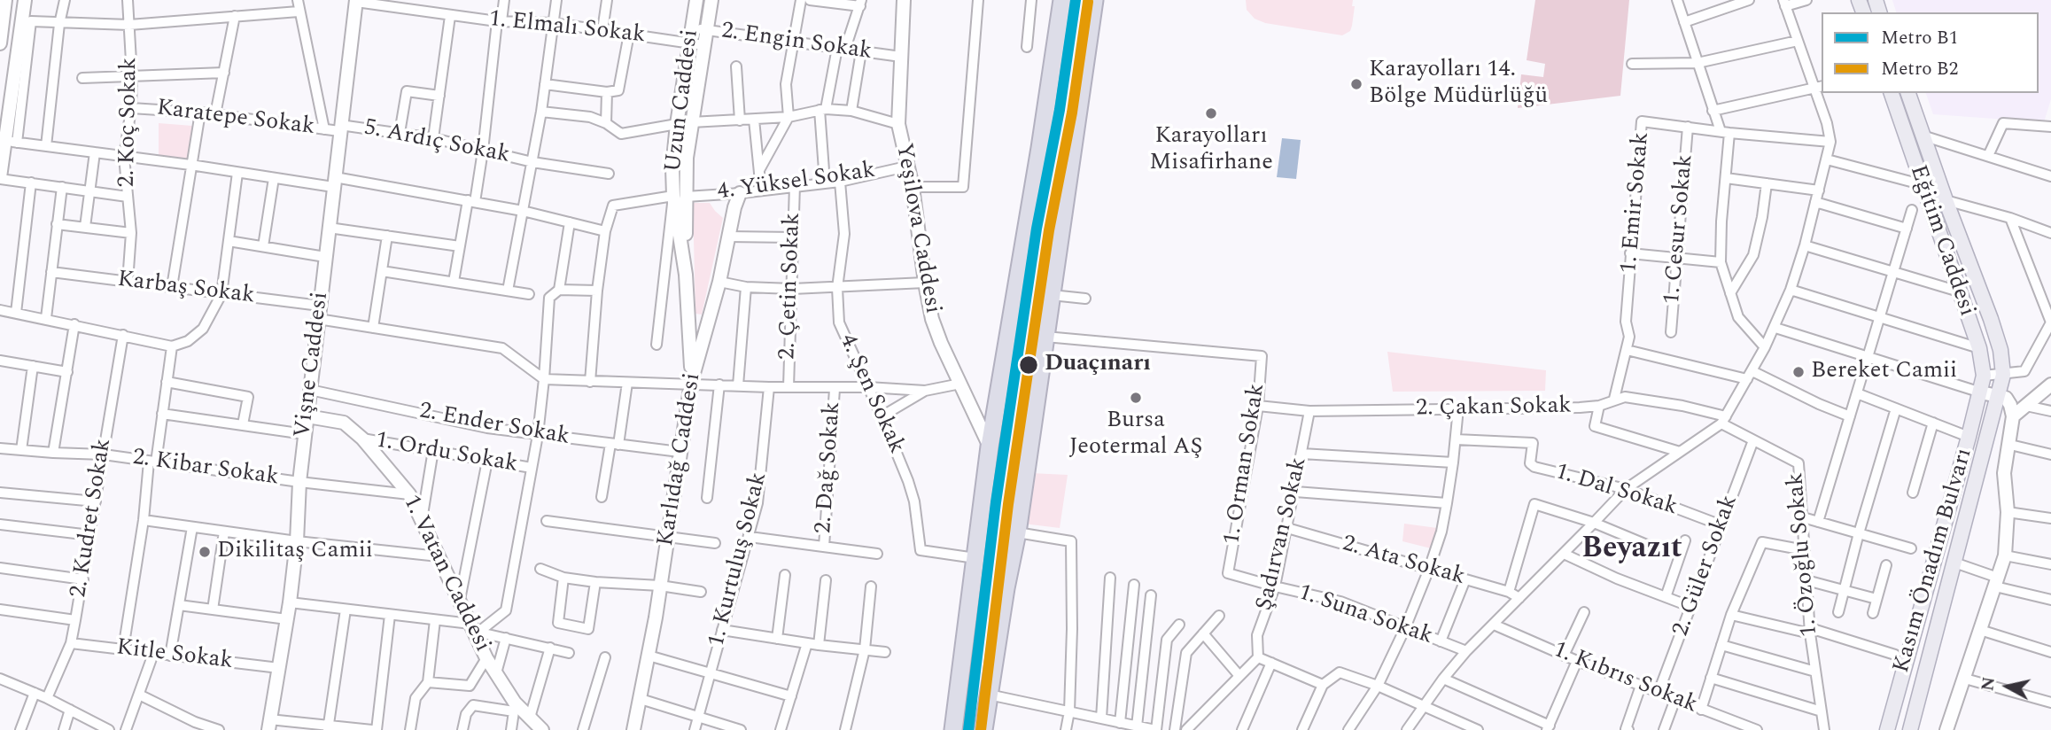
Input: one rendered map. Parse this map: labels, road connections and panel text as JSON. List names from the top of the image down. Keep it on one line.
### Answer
{"streets":{"main road":["Uzun Caddesi","Yeşilova Caddesi","Eğitim Caddesi","Vişne Caddesi","Karlıdağ Caddesi","Kasım Önadım Bulvarı","1. Vatan Caddesi"],"street":["1. Elmalı Sokak","2. Engin Sokak","Karatepe Sokak","2. Koç Sokak","5. Ardıç Sokak","4. Yüksel Sokak","1. Emir Sokak","1. Cesur Sokak","2. Çetin Sokak","Karbaş Sokak","4. Şen Sokak","2. Çakan Sokak","2. Ender Sokak","1. Ordu Sokak","1. Orman Sokak","2. Dağ Sokak","2. Kibar Sokak","1. Dal Sokak","2. Kudret Sokak","Şadırvan Sokak","1. Özoğlu Sokak","1. Kurtuluş Sokak","2. Ata Sokak","2. Güler Sokak","1. Suna Sokak","Kitle Sokak","1. Kıbrıs Sokak"]},"crossings":[["1. Elmalı Sokak","Uzun Caddesi"],["1. Elmalı Sokak","Vişne Caddesi"],["2. Engin Sokak","Uzun Caddesi"],["2. Engin Sokak","Yeşilova Caddesi"],["Uzun Caddesi","4. Yüksel Sokak"],["Uzun Caddesi","Karlıdağ Caddesi"],["Karatepe Sokak","2. Koç Sokak"],["Karatepe Sokak","5. Ardıç Sokak"],["Karatepe Sokak","Vişne Caddesi"],["2. Koç Sokak","Karbaş Sokak"],["5. Ardıç Sokak","Vişne Caddesi"],["4. Yüksel Sokak","Yeşilova Caddesi"],["4. Yüksel Sokak","2. Çetin Sokak"],["4. Yüksel Sokak","4. Şen Sokak"],["4. Yüksel Sokak","Karlıdağ Caddesi"],["1. Emir Sokak","1. Cesur Sokak"],["1. Emir Sokak","2. Çakan Sokak"],["Eğitim Caddesi","Kasım Önadım Bulvarı"],["Karbaş Sokak","Vişne Caddesi"],["Vişne Caddesi","2. Ender Sokak"],["Vişne Caddesi","2. Kibar Sokak"],["Vişne Caddesi","1. Vatan Caddesi"],["Vişne Caddesi","Kitle Sokak"],["2. Çakan Sokak","1. Orman Sokak"],["2. Çakan Sokak","Şadırvan Sokak"],["2. Çakan Sokak","1. Özoğlu Sokak"],["2. Ender Sokak","Karlıdağ Caddesi"],["1. Ordu Sokak","1. Vatan Caddesi"],["1. Orman Sokak","1. Suna Sokak"],["2. Kibar Sokak","2. Kudret Sokak"],["2. Kibar Sokak","1. Vatan Caddesi"],["1. Dal Sokak","2. Güler Sokak"],["2. Kudret Sokak","Kitle Sokak"],["Şadırvan Sokak","2. Ata Sokak"],["Şadırvan Sokak","1. Suna Sokak"],["1. Özoğlu Sokak","2. Güler Sokak"],["2. Güler Sokak","1. Kıbrıs Sokak"]],"districts":["Beyazıt"],"places":["Karayolları 14. Bölge Müdürlüğü","Karayolları Misafirhane","Duaçınarı","Bereket Camii","Bursa Jeotermal AŞ","Dikilitaş Camii"],"lines":["metro line B1","metro line B2"],"legend":["Metro B1","Metro B2"],"north":"left"}
